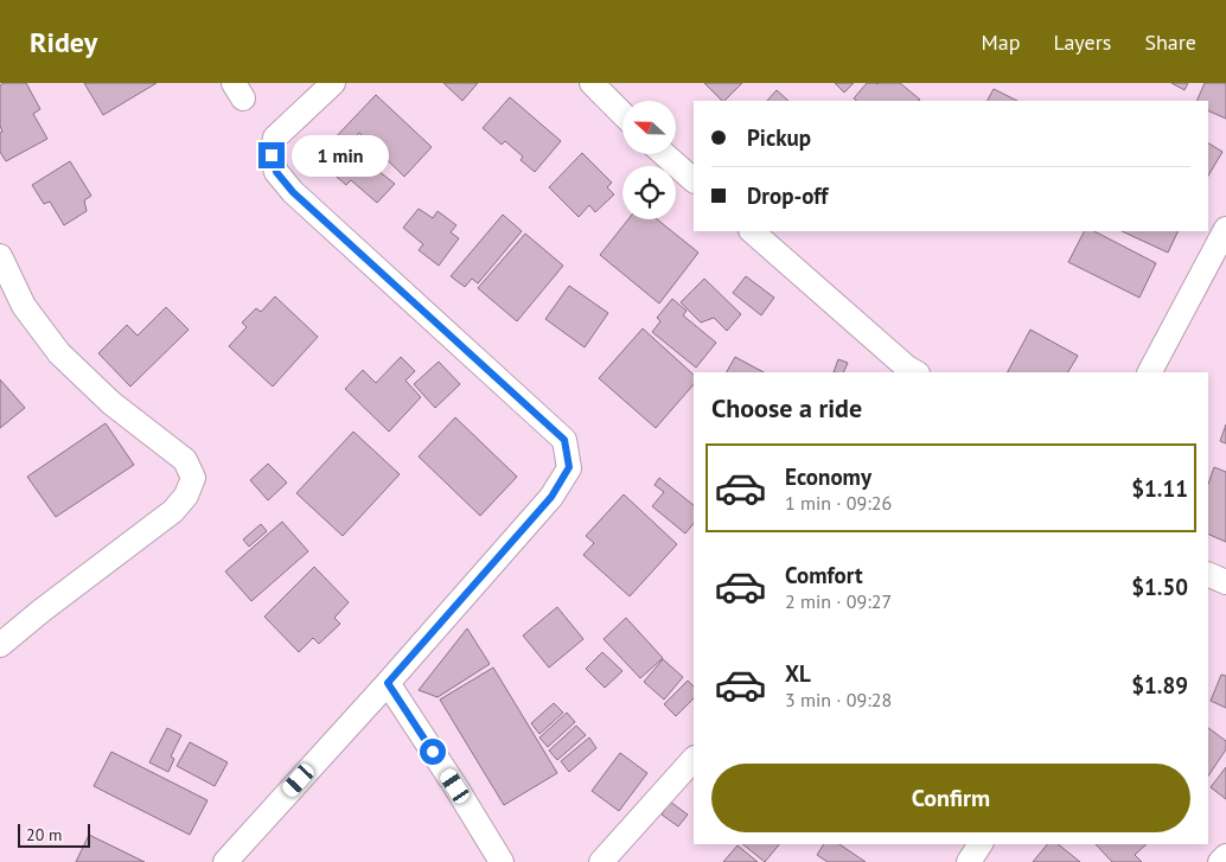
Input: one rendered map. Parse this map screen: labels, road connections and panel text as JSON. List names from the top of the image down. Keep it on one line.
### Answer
{"scale_bar":"20 m","north":"left","page":{"header":"Ridey","nav":["Map","Layers","Share"],"banner":["Pickup","Drop-off"],"bubble":"1 min","heading":"Choose a ride","list":[{"name":"Economy","note":"1 min · 09:26","value":"$1.11"},{"name":"Comfort","note":"2 min · 09:27","value":"$1.50"},{"name":"XL","note":"3 min · 09:28","value":"$1.89"}],"buttons":"Confirm","scale":"20 m"}}
